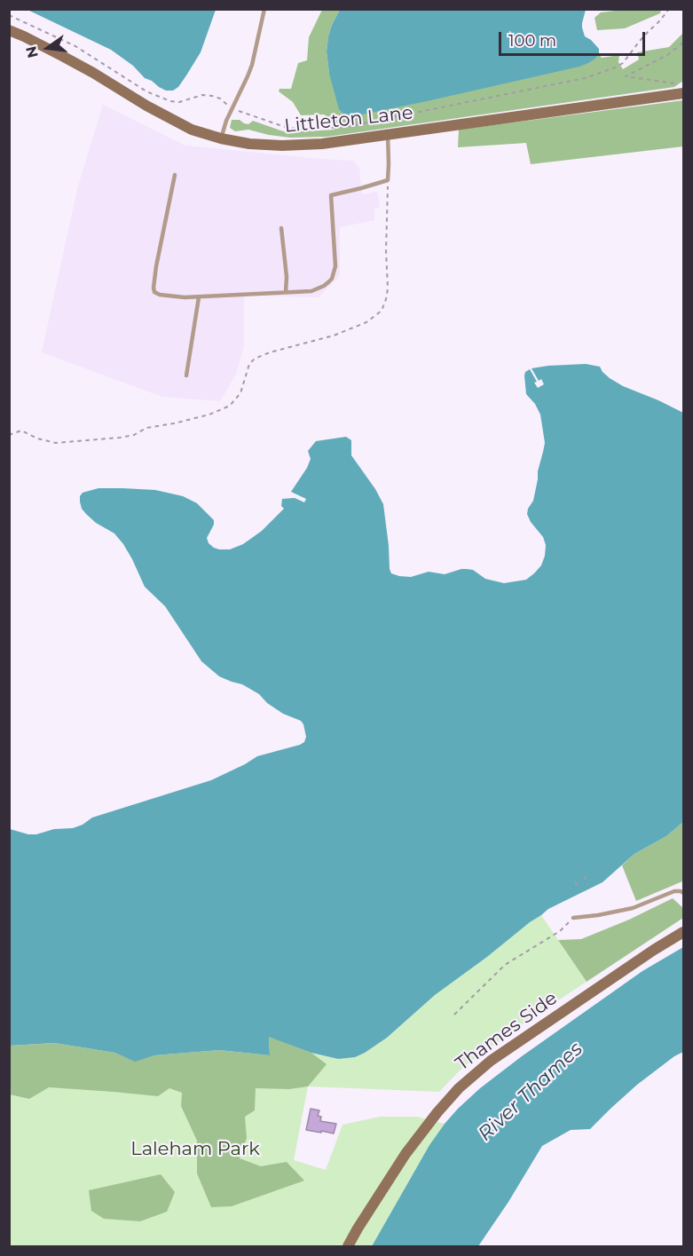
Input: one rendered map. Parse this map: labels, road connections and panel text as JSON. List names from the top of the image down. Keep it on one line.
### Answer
{"streets":{"street":["Littleton Lane","Thames Side"]},"water":["River Thames"],"parks":["Laleham Park"],"scale_bar":"100 m","north":"left"}
